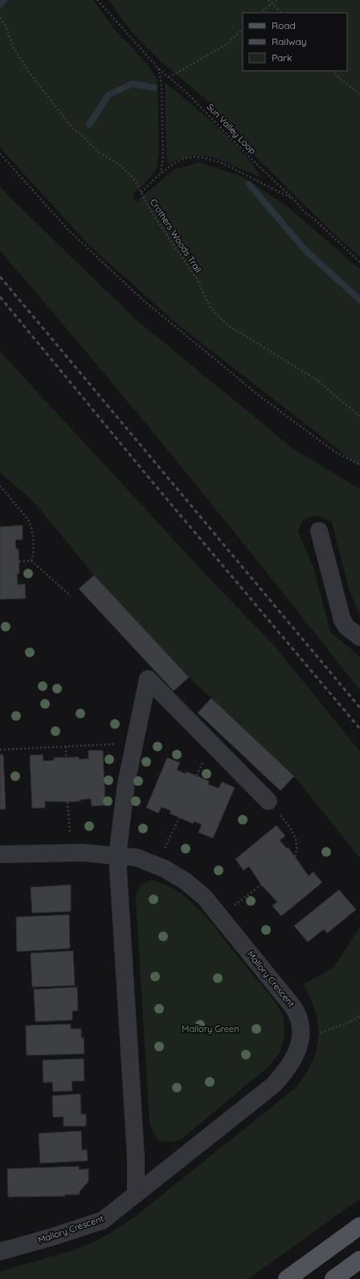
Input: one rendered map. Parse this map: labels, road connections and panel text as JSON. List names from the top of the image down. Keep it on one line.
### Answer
{"streets":{"street":["Mallory Crescent"],"path":["Sun Valley Loop","Crothers Woods Trail"]},"parks":["Mallory Green"],"legend":["Road","Railway","Park"]}
